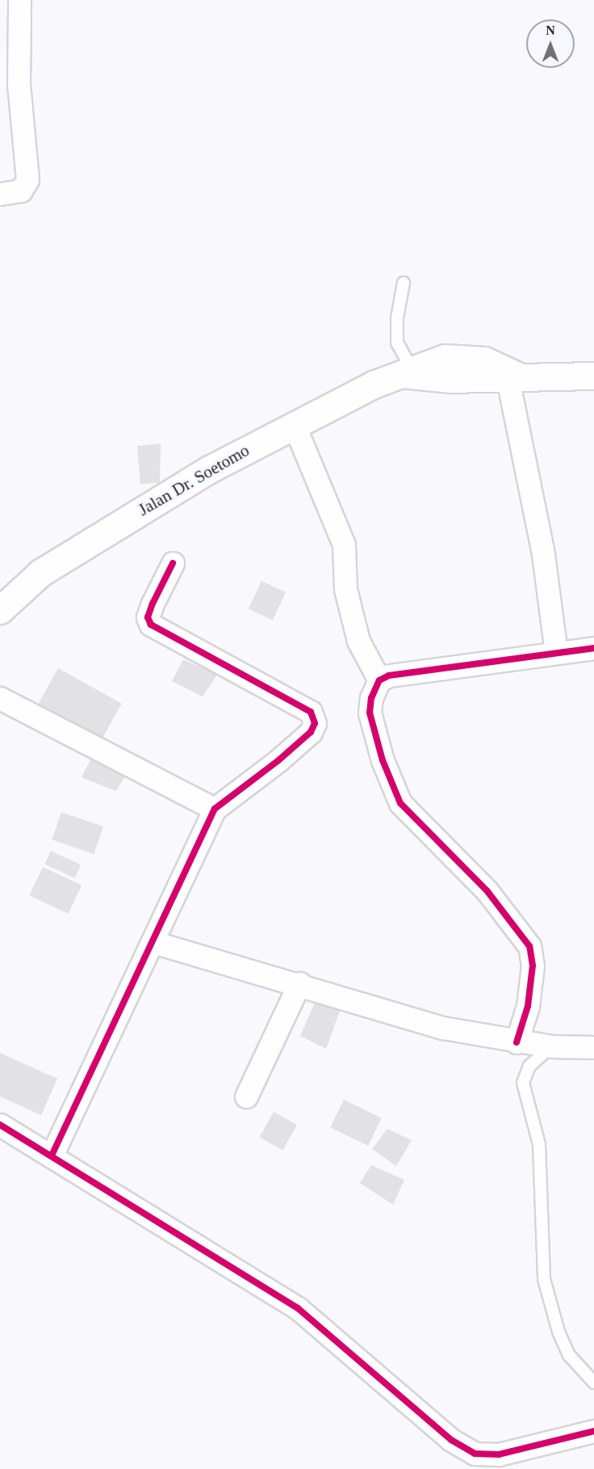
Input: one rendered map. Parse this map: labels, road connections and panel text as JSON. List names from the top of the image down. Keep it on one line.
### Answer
{"streets":{"street":["Jalan Dr. Soetomo"]},"north":"top"}
